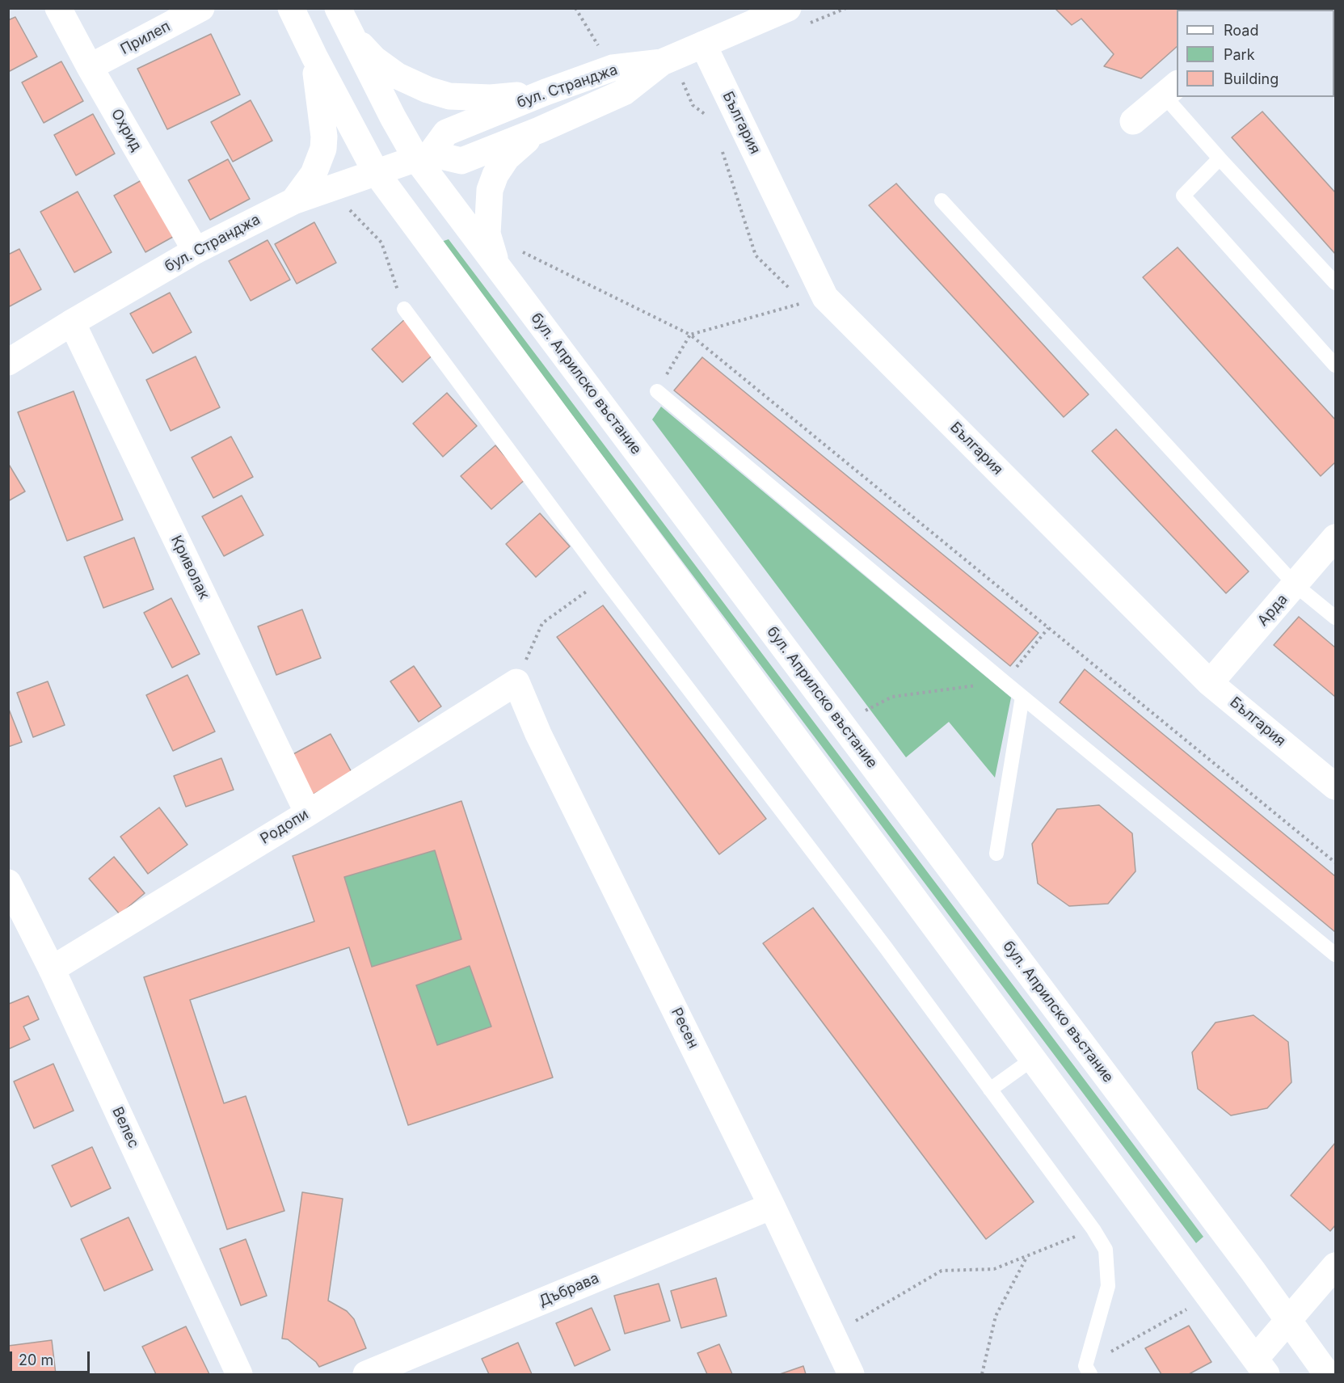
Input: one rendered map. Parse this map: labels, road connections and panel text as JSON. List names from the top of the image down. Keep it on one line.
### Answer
{"streets":{"street":["Прилеп","бул. Странджа","България","Охрид","бул. Априлско въстание","Криволак","Арда","Родопи","Ресен","Велес","Дъбрава"]},"crossings":[["Прилеп","Охрид"],["бул. Странджа","България"],["бул. Странджа","Охрид"],["бул. Странджа","бул. Априлско въстание"],["бул. Странджа","Криволак"],["България","Арда"],["Криволак","Родопи"],["Родопи","Ресен"],["Родопи","Велес"],["Ресен","Дъбрава"]],"legend":["Road","Park","Building"],"scale_bar":"20 m"}
